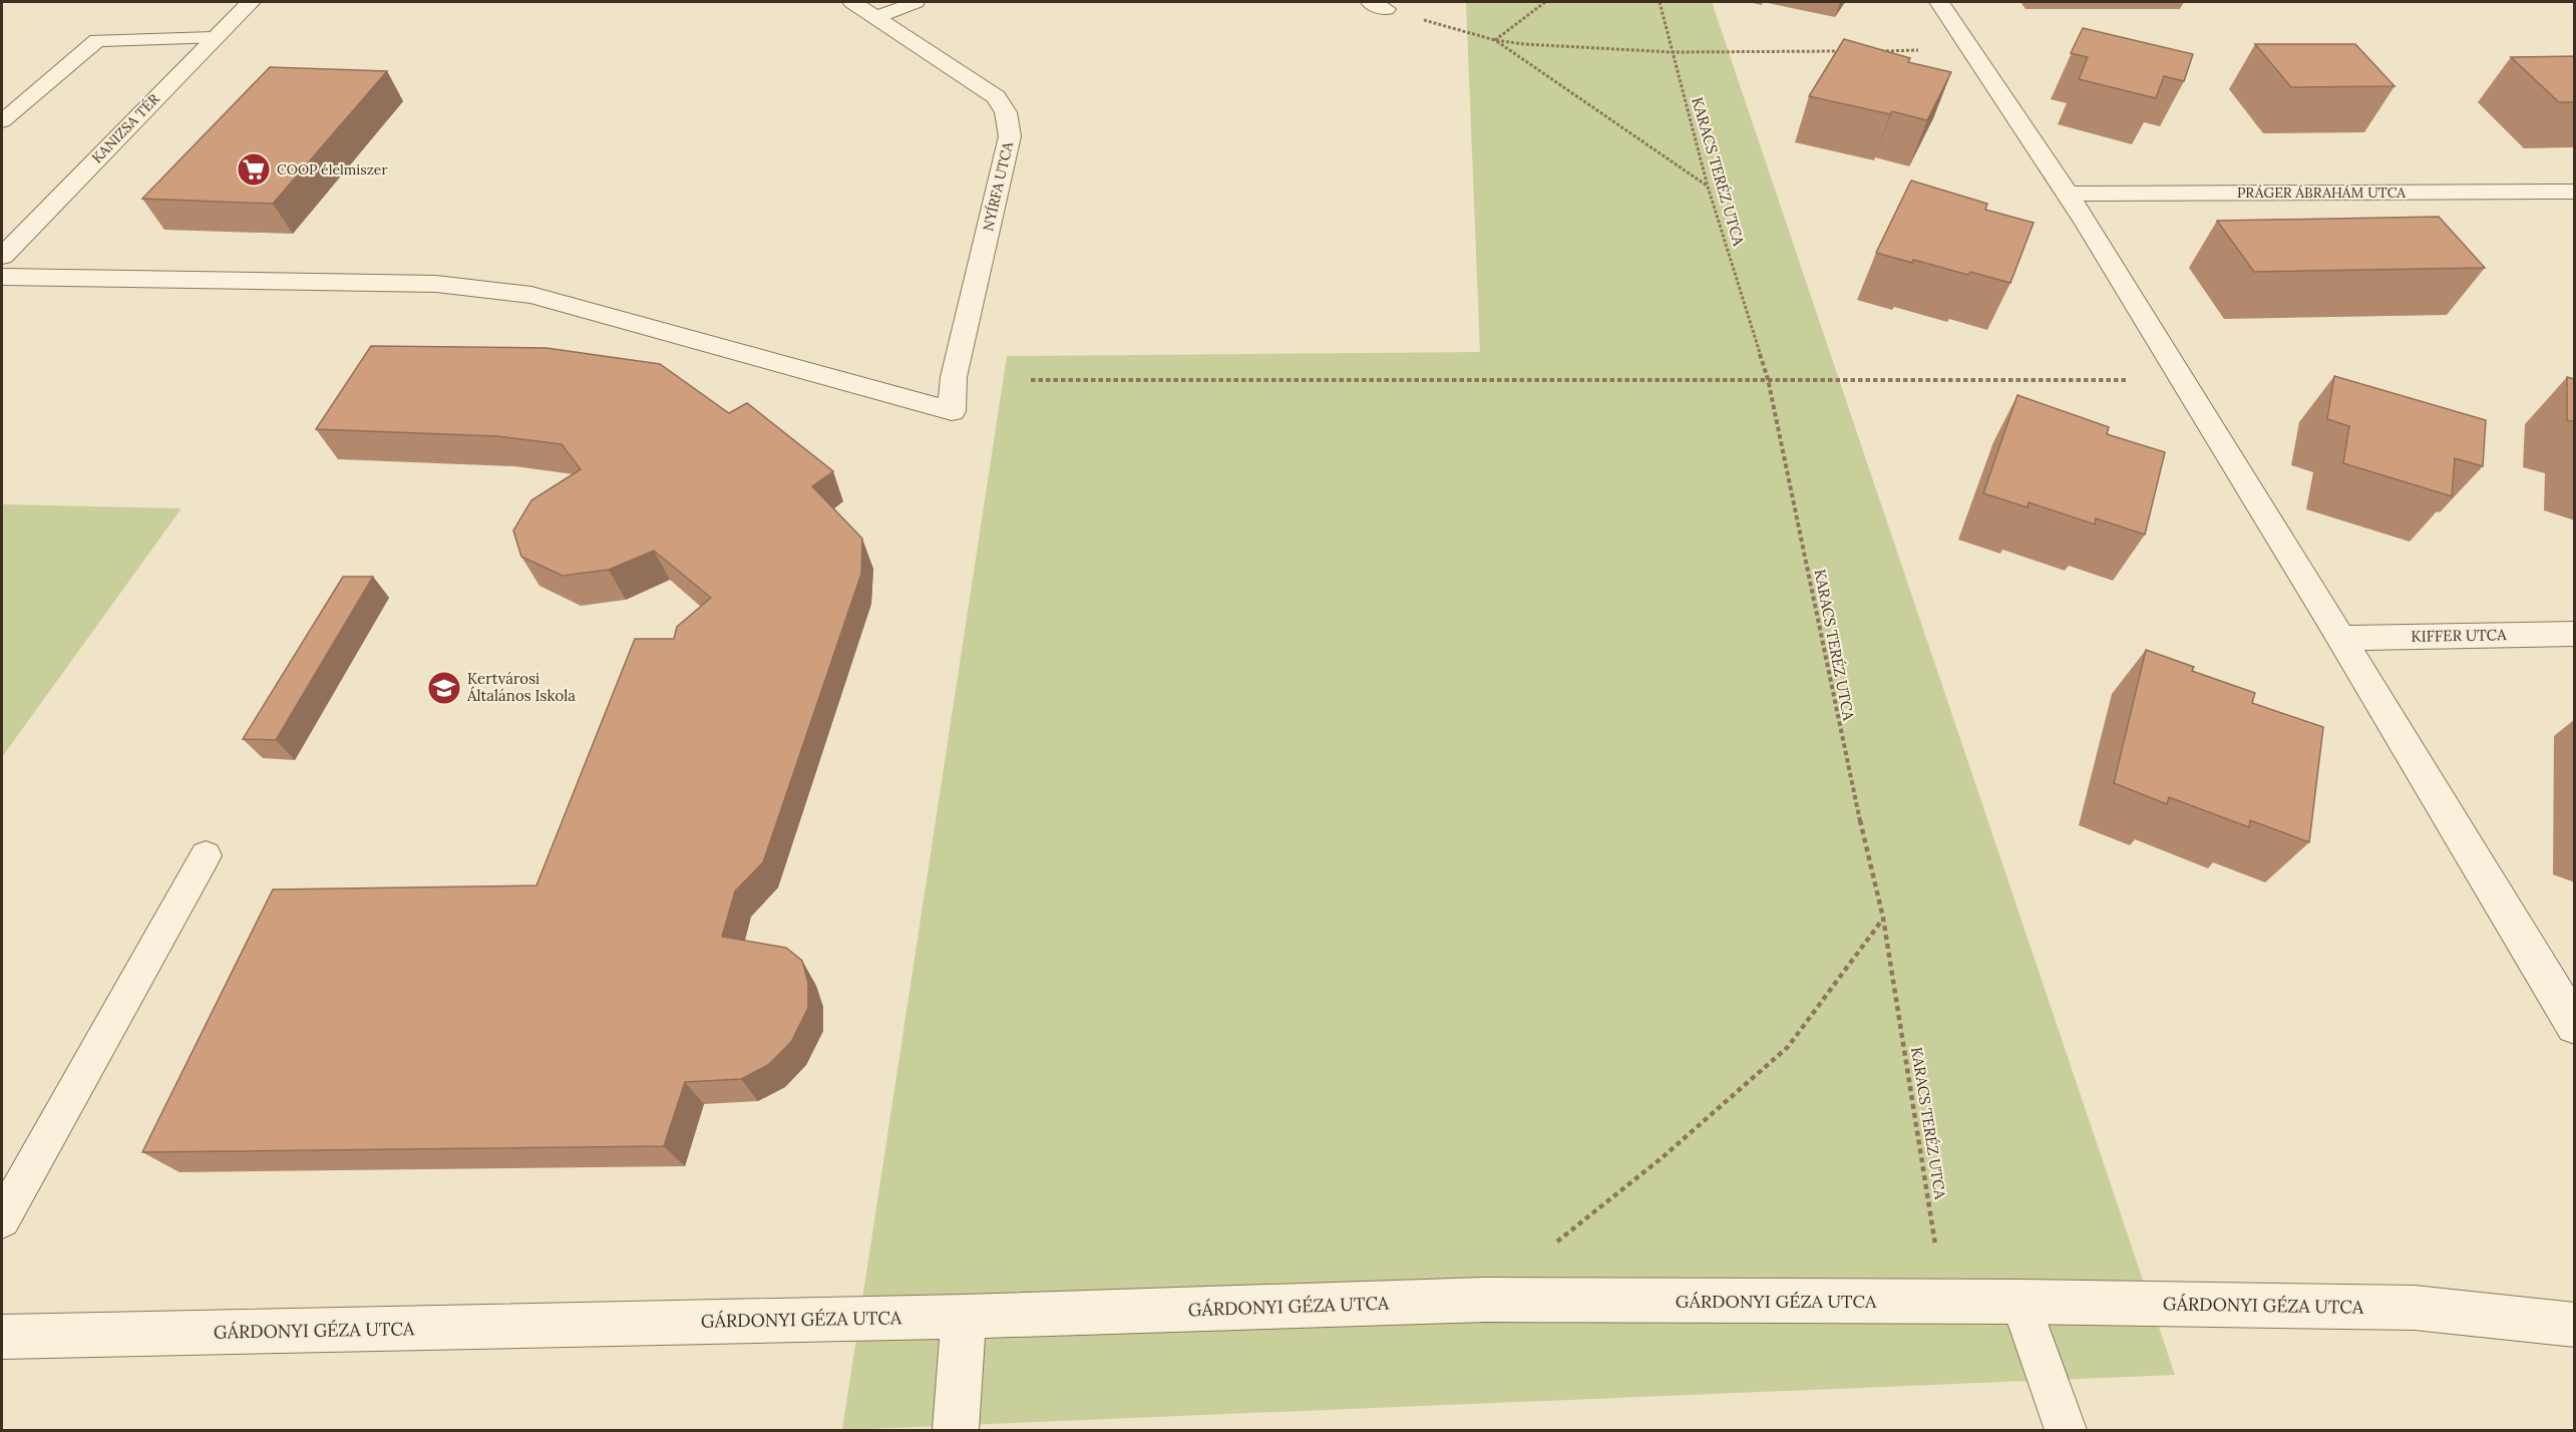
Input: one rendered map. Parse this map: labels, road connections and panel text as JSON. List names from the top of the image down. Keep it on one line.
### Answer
{"streets":{"street":["KANIZSA TÉR","NYÍRFA UTCA","PRÁGER ÁBRAHÁM UTCA","KIFFER UTCA","GÁRDONYI GÉZA UTCA"],"path":["KARACS TERÉZ UTCA"]},"crossings":[["KARACS TERÉZ UTCA","GÁRDONYI GÉZA UTCA"]],"places":{"supermarket":["COOP élelmiszer"],"school or university":["Kertvárosi Általános Iskola"]}}
